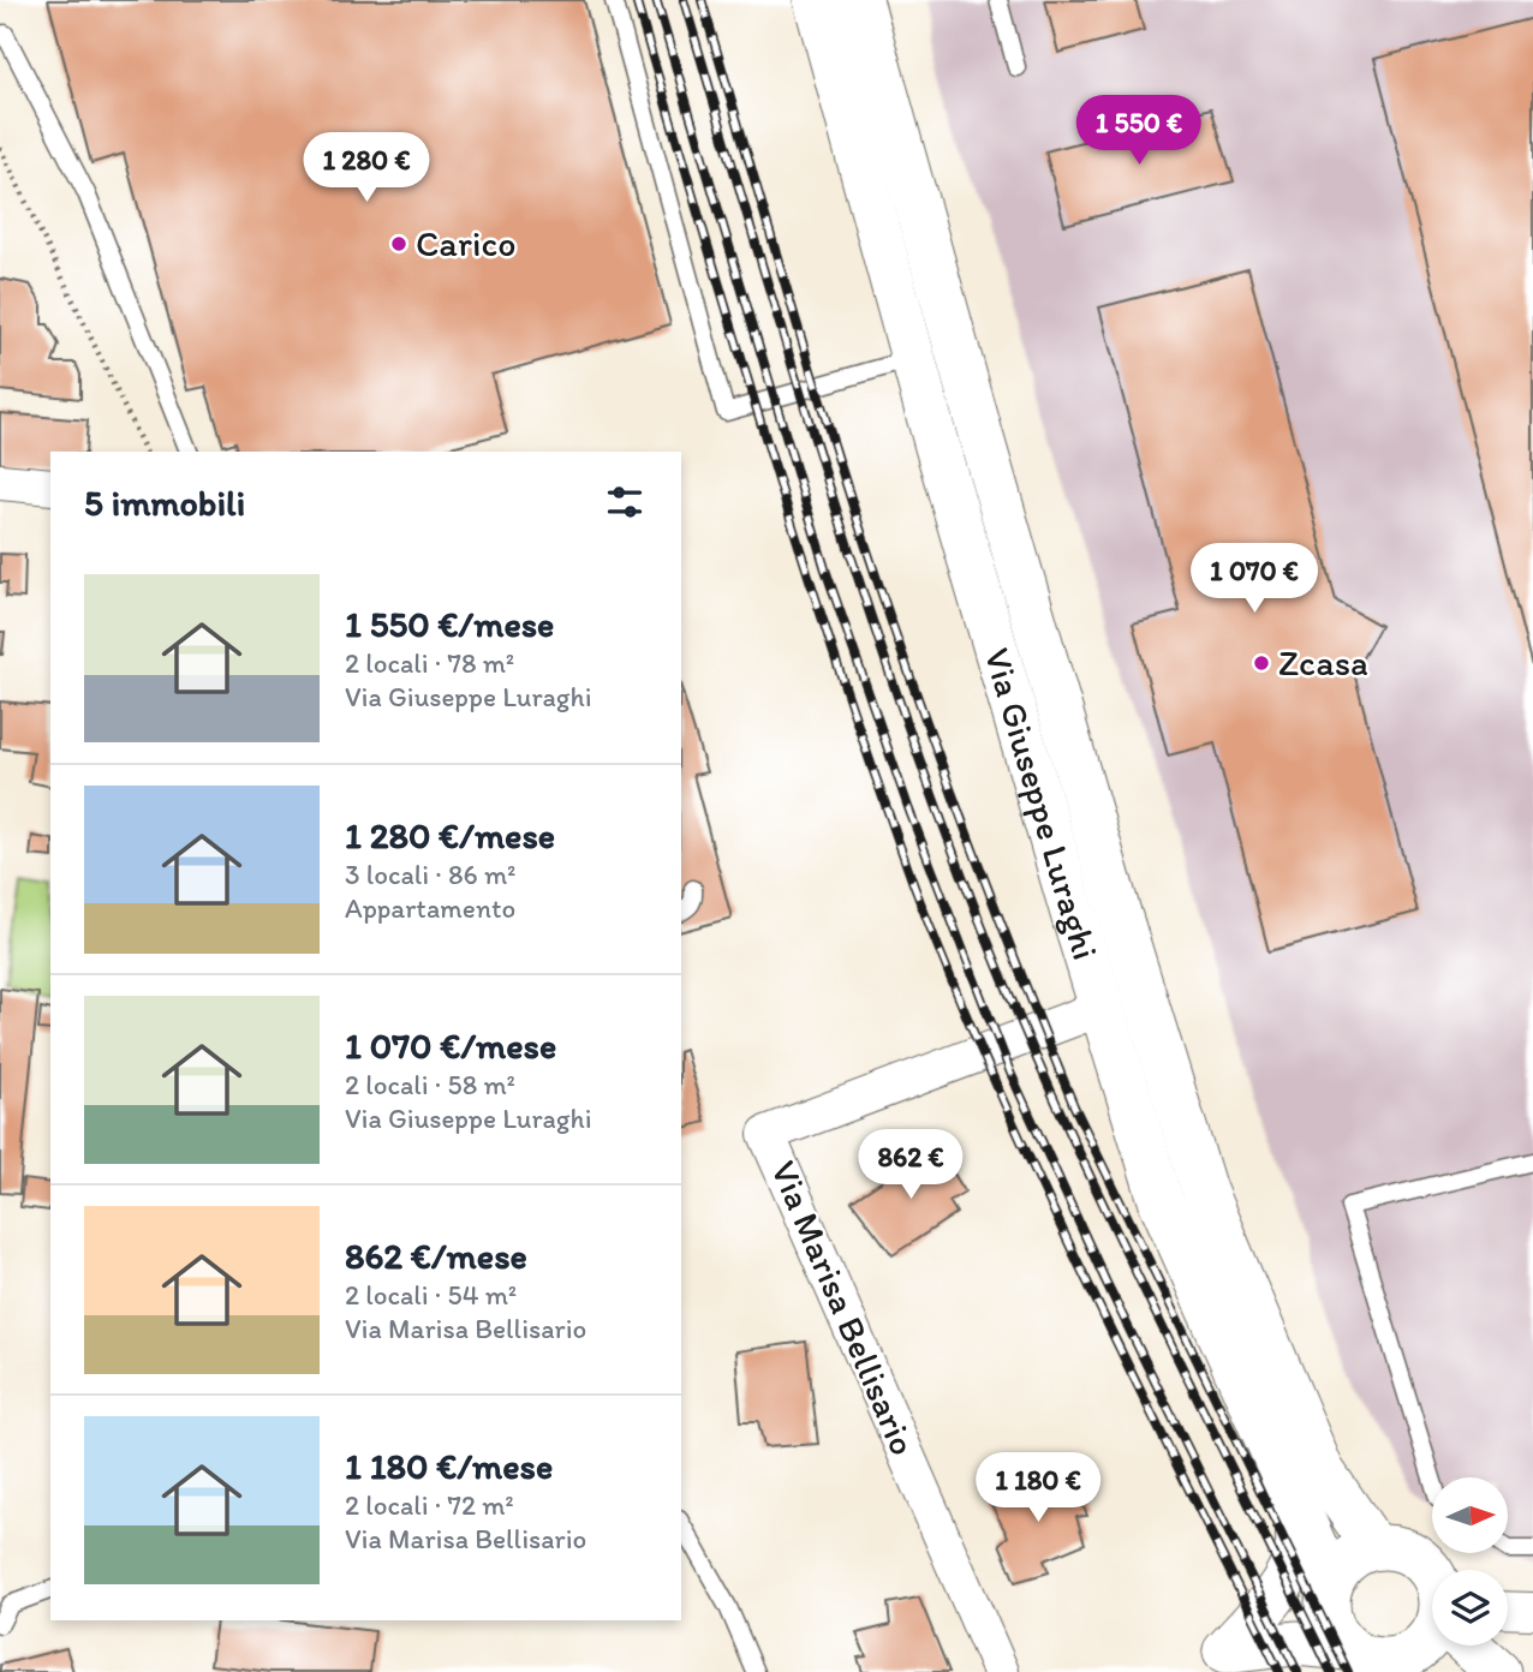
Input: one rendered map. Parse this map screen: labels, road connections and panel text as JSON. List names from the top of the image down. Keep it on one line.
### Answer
{"streets":{"street":["Via Giuseppe Luraghi","Via Marisa Bellisario"]},"crossings":[["Via Giuseppe Luraghi","Via Marisa Bellisario"]],"places":["Carico","Zcasa"],"north":"right","page":{"price":["1 550 €","1 280 €","1 070 €","862 €","1 180 €"],"heading":"5 immobili","list":[{"name":"1 550 €/mese","note":"2 locali · 78 m² · Via Giuseppe Luraghi"},{"name":"1 280 €/mese","note":"3 locali · 86 m² · Appartamento"},{"name":"1 070 €/mese","note":"2 locali · 58 m² · Via Giuseppe Luraghi"},{"name":"862 €/mese","note":"2 locali · 54 m² · Via Marisa Bellisario"},{"name":"1 180 €/mese","note":"2 locali · 72 m² · Via Marisa Bellisario"}]}}
